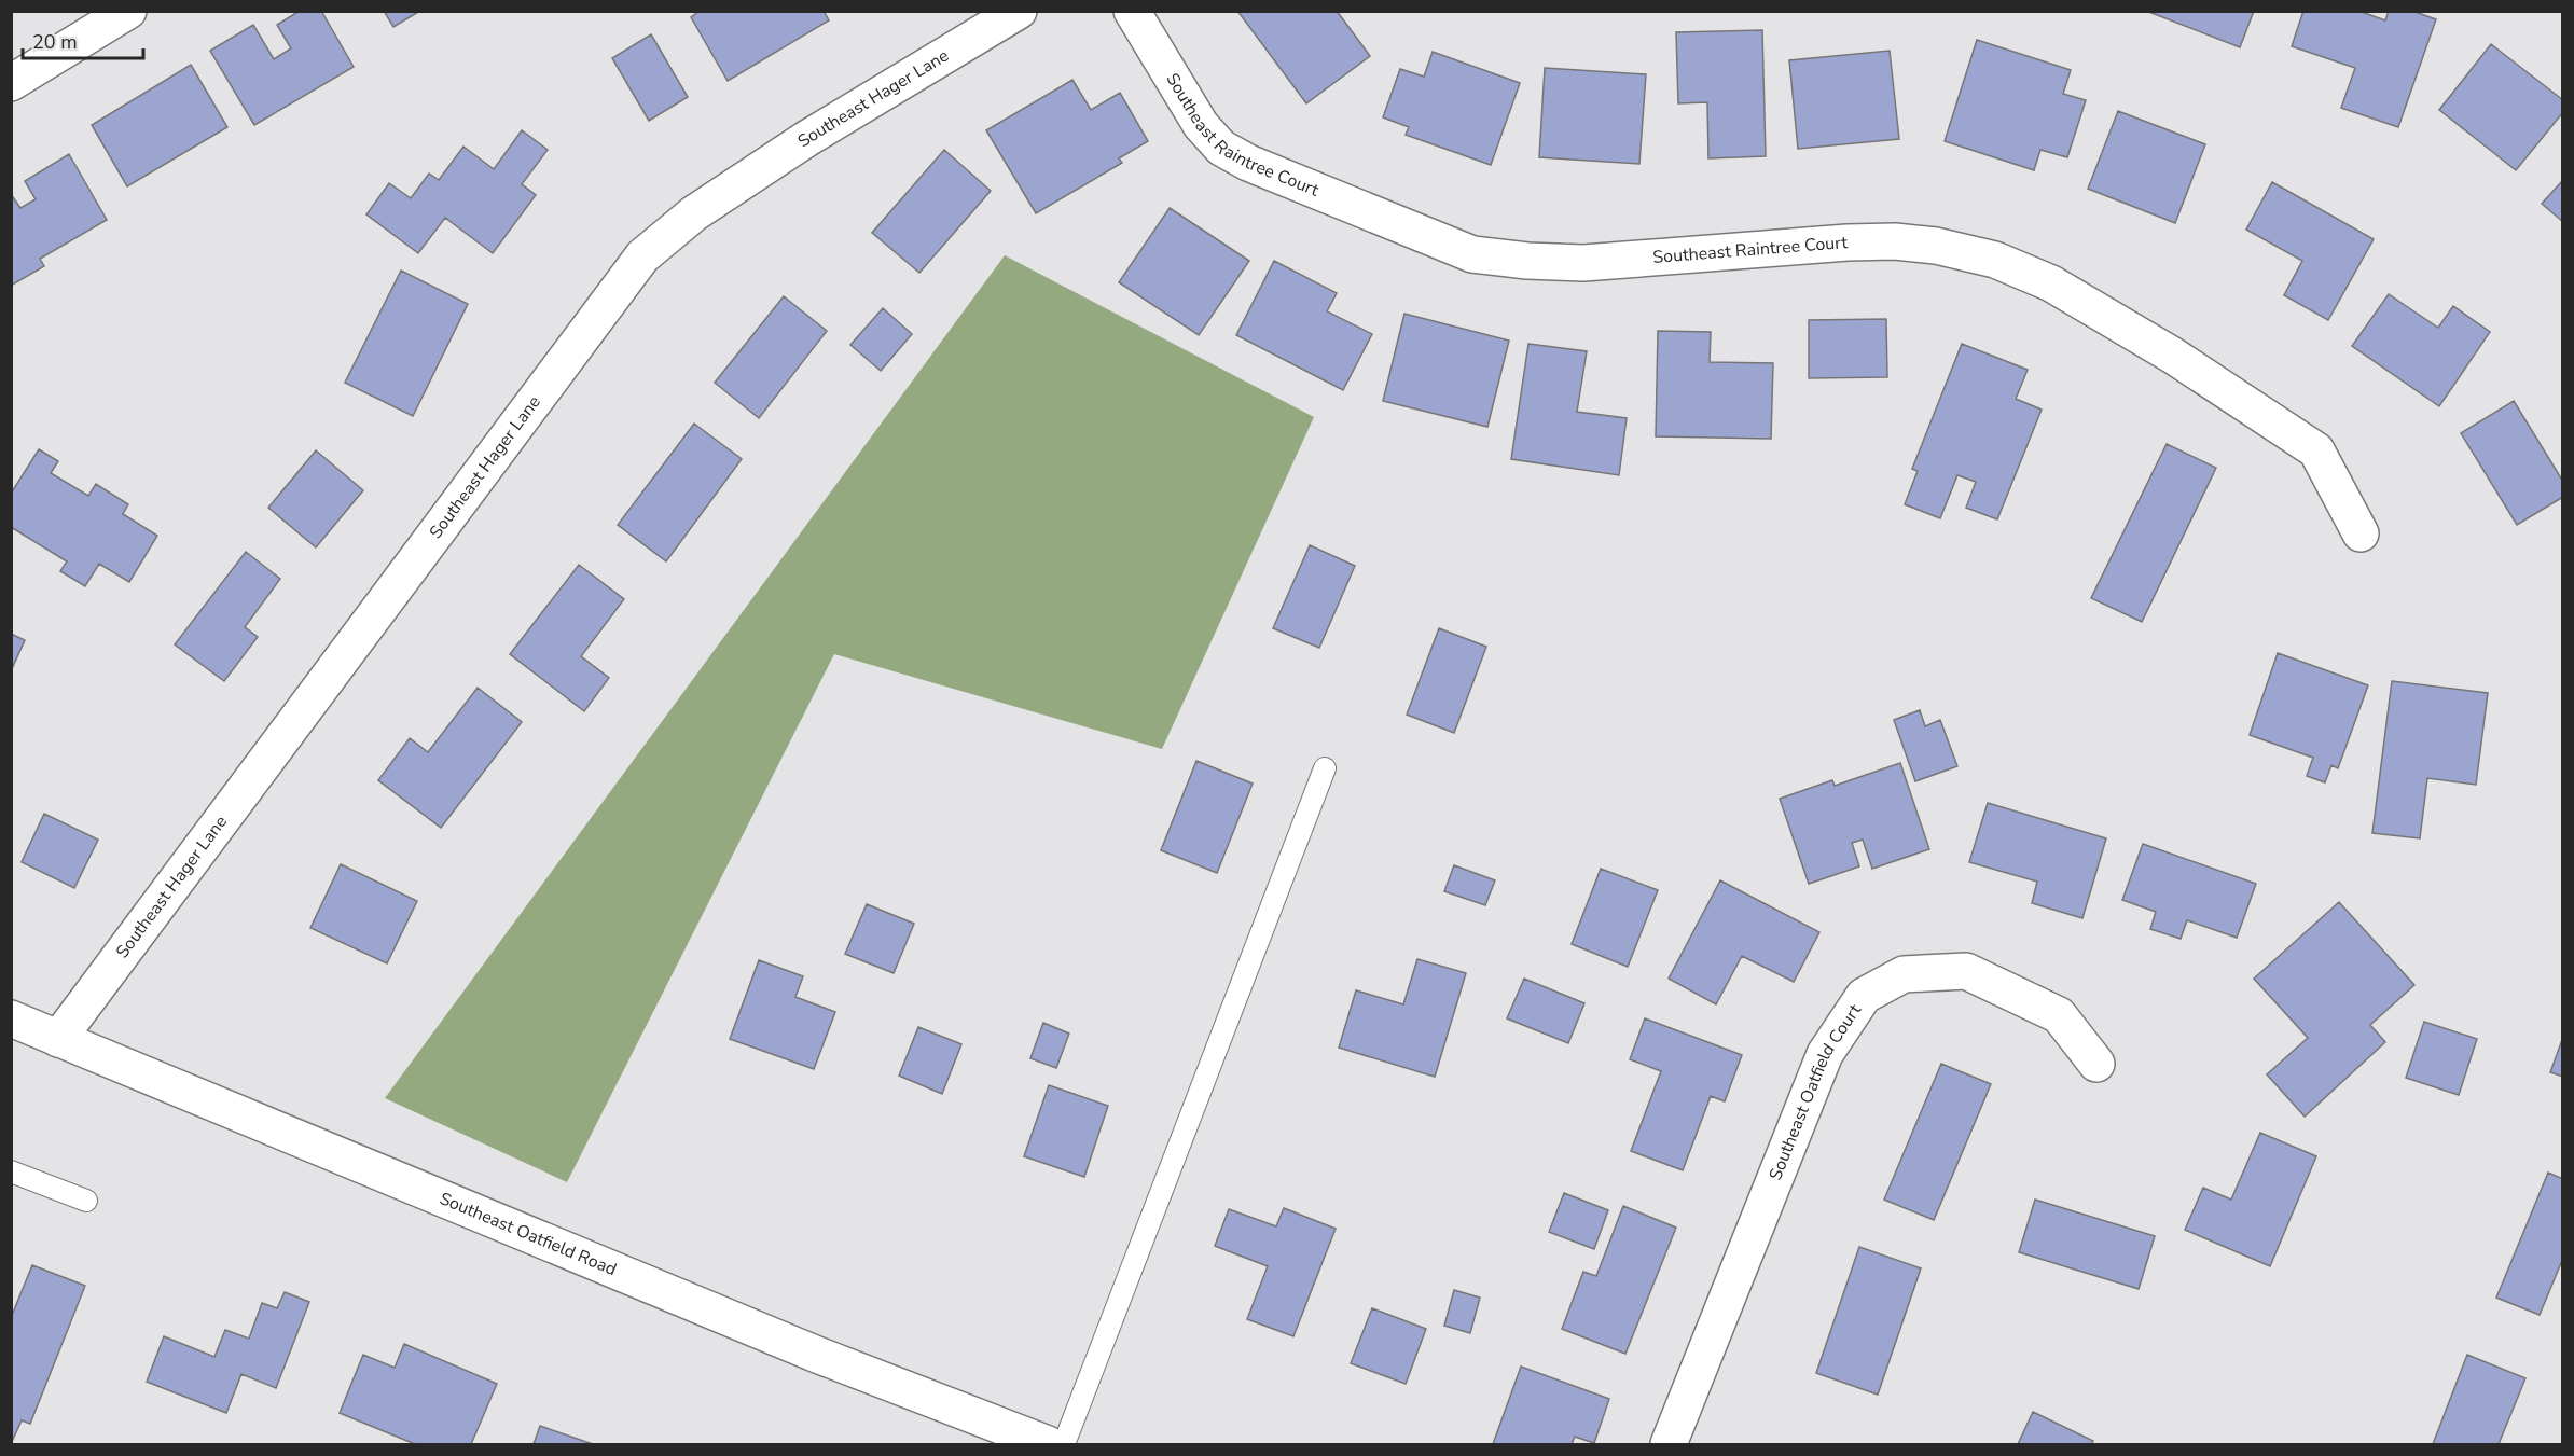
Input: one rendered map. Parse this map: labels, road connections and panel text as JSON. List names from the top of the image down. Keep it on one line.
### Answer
{"streets":{"street":["Southeast Hager Lane","Southeast Raintree Court","Southeast Oatfield Court","Southeast Oatfield Road"]},"crossings":[["Southeast Hager Lane","Southeast Oatfield Road"]],"scale_bar":"20 m"}
